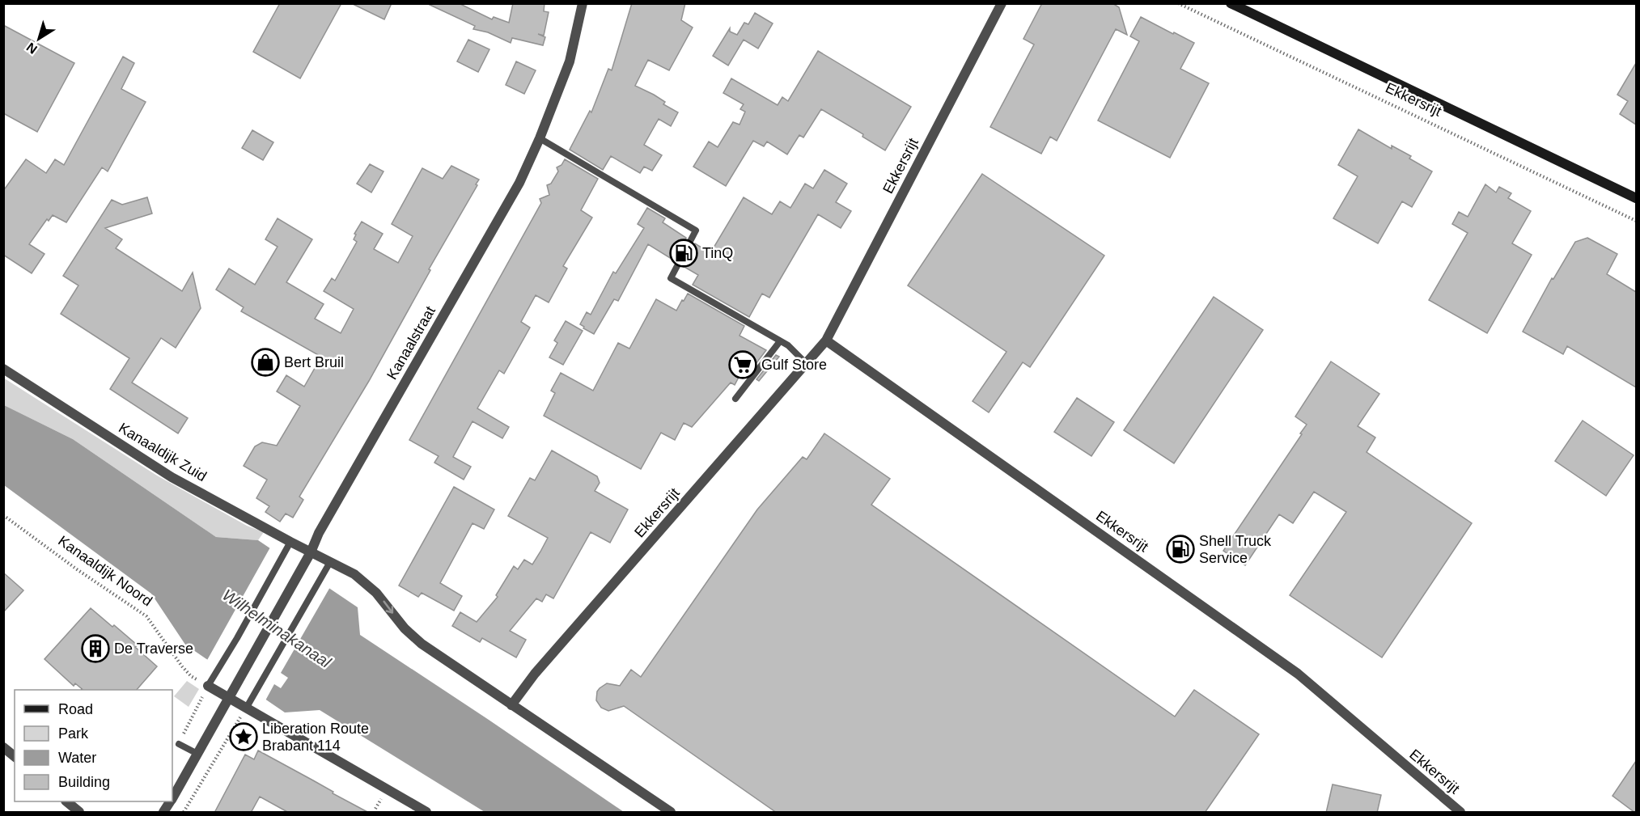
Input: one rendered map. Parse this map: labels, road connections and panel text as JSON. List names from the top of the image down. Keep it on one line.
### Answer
{"streets":{"main road":["Ekkersrijt"],"street":["Kanaalstraat","Kanaaldijk Zuid"],"path":["Kanaaldijk Noord"]},"crossings":[["Kanaalstraat","Kanaaldijk Zuid"]],"water":["Wilhelminakanaal"],"places":{"fuel station":["TinQ","Shell Truck Service"],"shop":["Bert Bruil"],"supermarket":["Gulf Store"],"building":["De Traverse"],"place":["Liberation Route Brabant 114"]},"legend":["Road","Park","Water","Building"],"north":"bottom left"}
